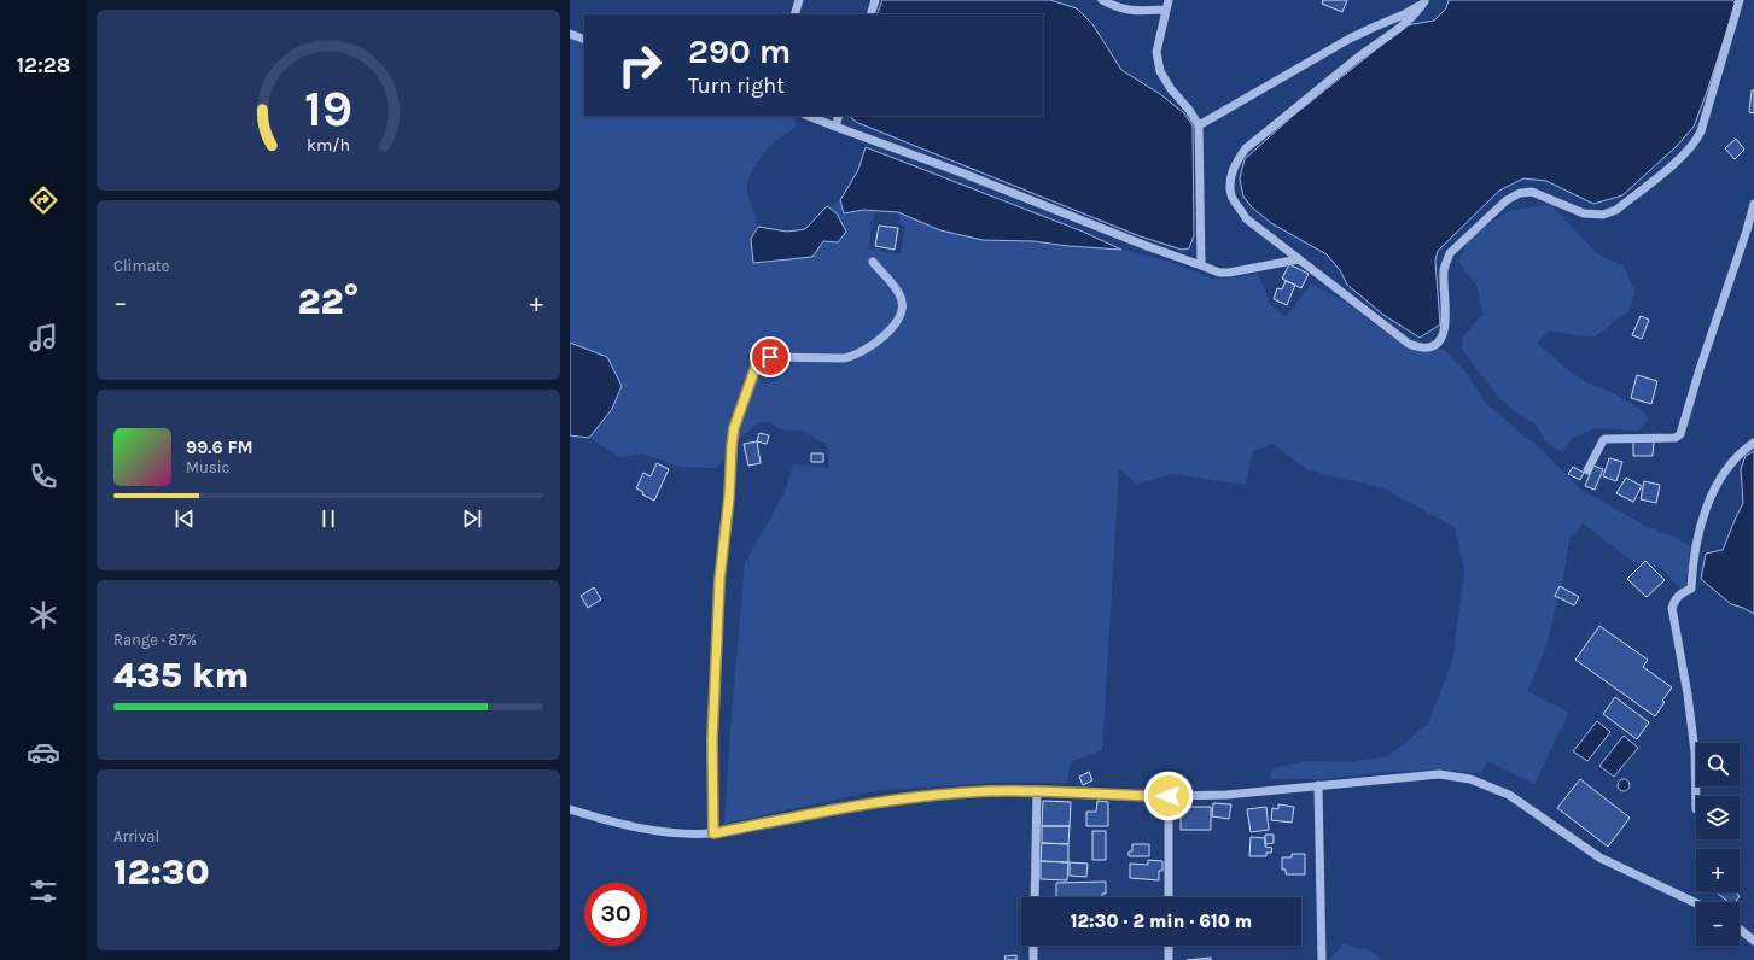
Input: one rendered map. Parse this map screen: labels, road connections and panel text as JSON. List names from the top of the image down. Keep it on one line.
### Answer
{"page":{"tabs":"12:28","turn":["290 m","Turn right"],"tile":["Climate",["Range · 87%","435 km"],["Arrival","12:30"]],"heat":["−","22°","+"],"song":["99.6 FM","Music"],"map_buttons":["+","−"],"limit":"30","trip":"12:30 · 2 min · 610 m","gauge":["19","km/h"]}}
